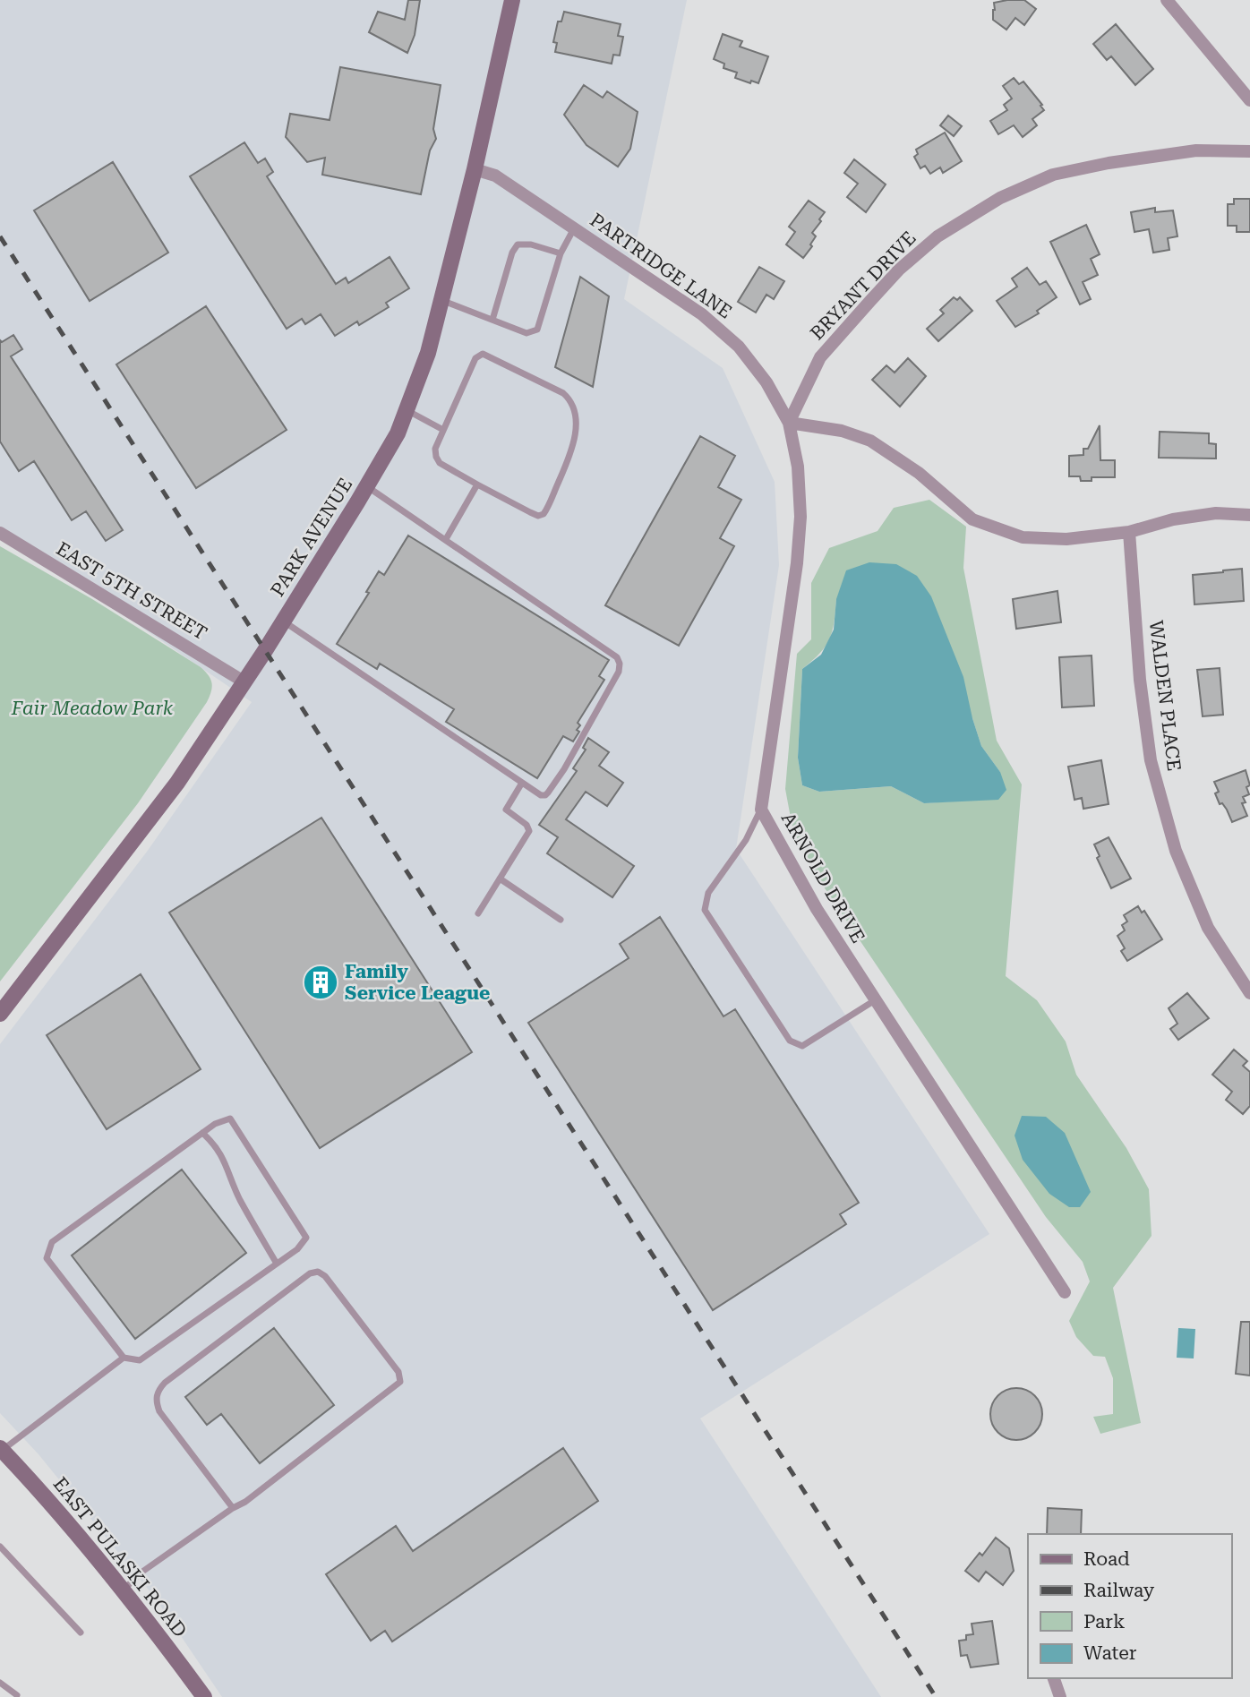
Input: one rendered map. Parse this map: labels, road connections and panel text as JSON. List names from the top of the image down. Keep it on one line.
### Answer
{"streets":{"main road":["PARK AVENUE","EAST PULASKI ROAD"],"street":["PARTRIDGE LANE","BRYANT DRIVE","EAST 5TH STREET","WALDEN PLACE","ARNOLD DRIVE"]},"crossings":[["PARTRIDGE LANE","BRYANT DRIVE"],["PARTRIDGE LANE","PARK AVENUE"],["PARTRIDGE LANE","ARNOLD DRIVE"],["BRYANT DRIVE","ARNOLD DRIVE"],["PARK AVENUE","EAST 5TH STREET"]],"parks":["Fair Meadow Park"],"places":{"building":["Family Service League"]},"legend":["Road","Railway","Park","Water"]}
